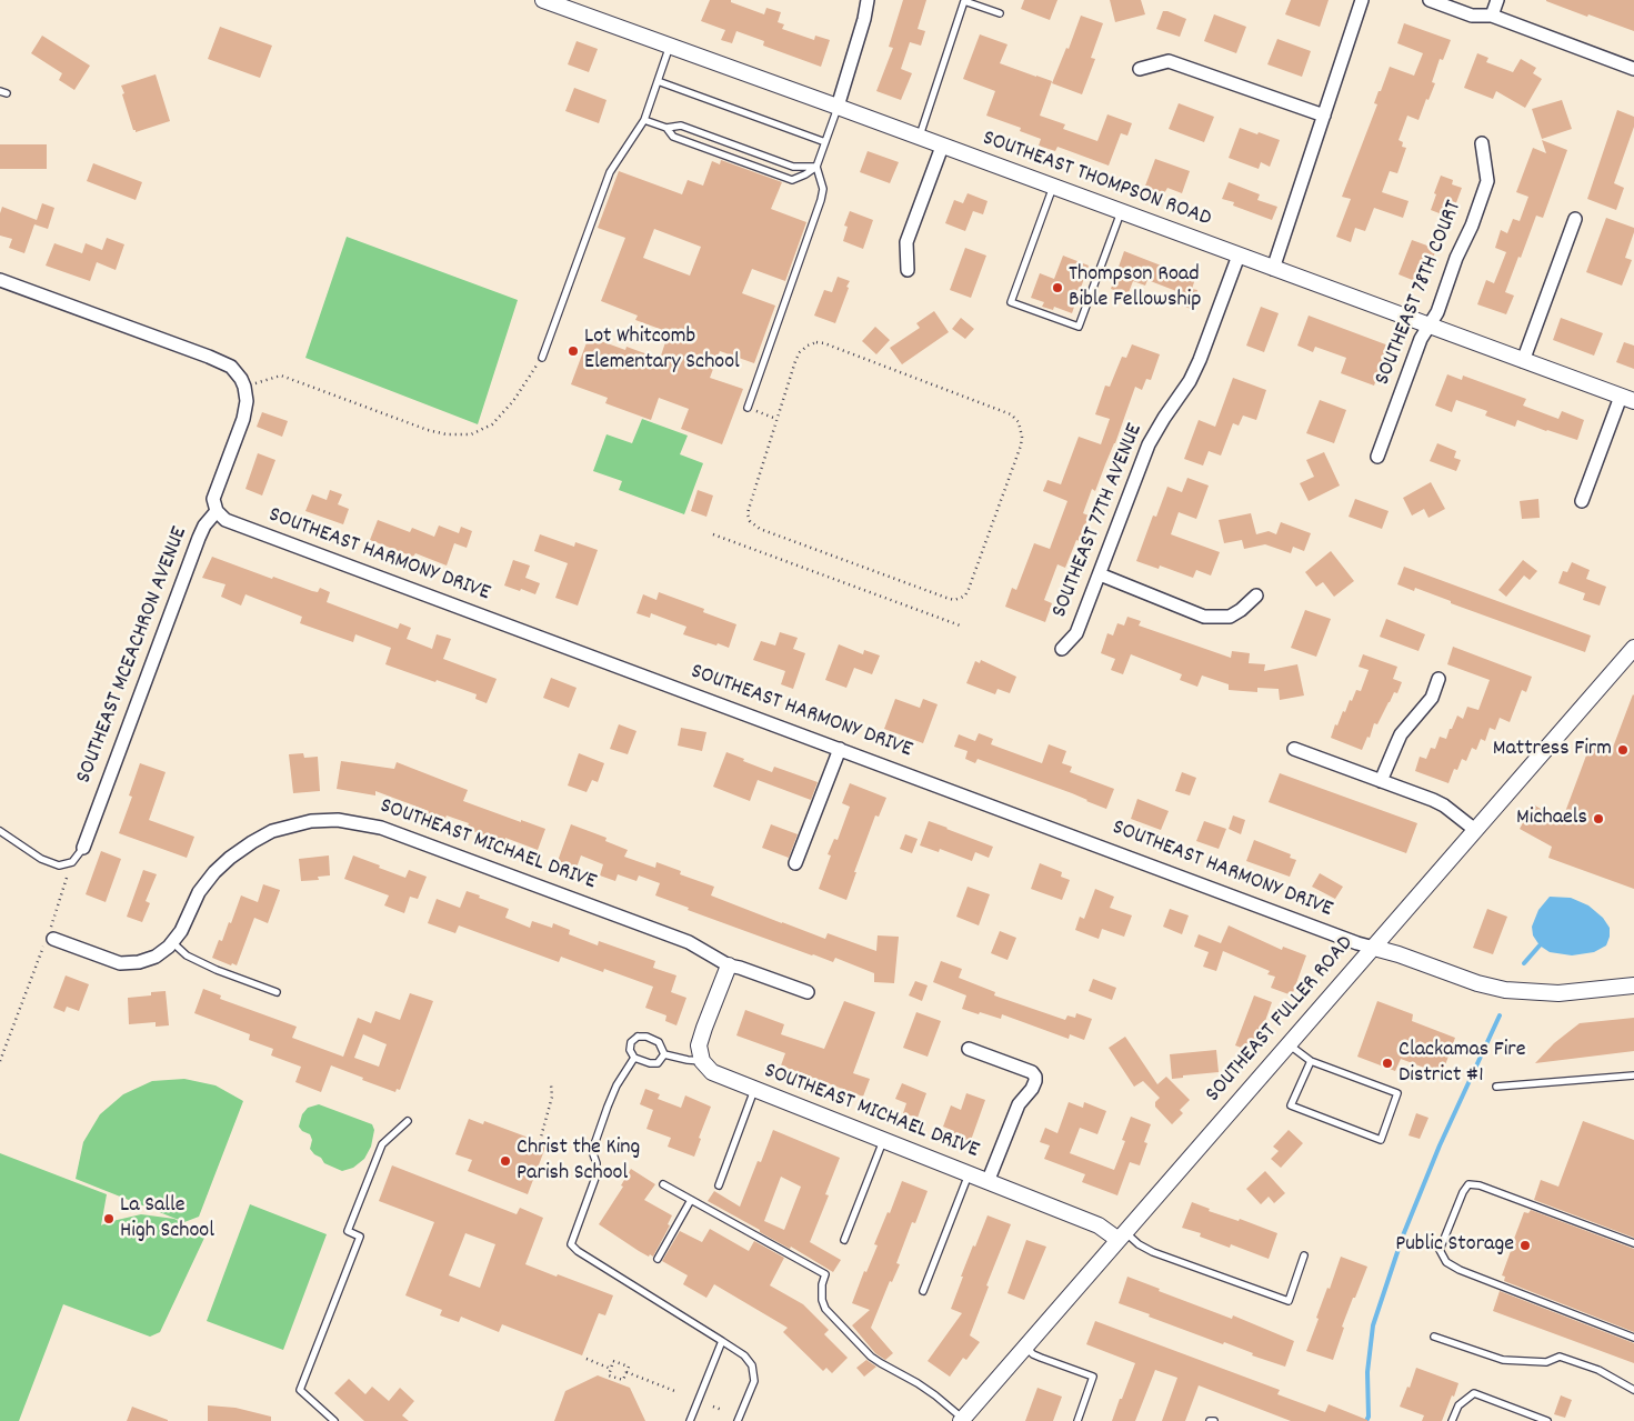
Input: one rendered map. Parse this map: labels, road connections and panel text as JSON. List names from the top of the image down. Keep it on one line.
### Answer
{"streets":{"street":["SOUTHEAST THOMPSON ROAD","SOUTHEAST 78TH COURT","SOUTHEAST 77TH AVENUE","SOUTHEAST HARMONY DRIVE","SOUTHEAST MCEACHRON AVENUE","SOUTHEAST MICHAEL DRIVE","SOUTHEAST FULLER ROAD"]},"crossings":[["SOUTHEAST THOMPSON ROAD","SOUTHEAST 78TH COURT"],["SOUTHEAST THOMPSON ROAD","SOUTHEAST 77TH AVENUE"],["SOUTHEAST HARMONY DRIVE","SOUTHEAST MCEACHRON AVENUE"],["SOUTHEAST HARMONY DRIVE","SOUTHEAST FULLER ROAD"],["SOUTHEAST MICHAEL DRIVE","SOUTHEAST FULLER ROAD"]],"places":["Thompson Road Bible Fellowship","Lot Whitcomb Elementary School","Mattress Firm","Michaels","Clackamas Fire District #1","Christ the King Parish School","La Salle High School","Public Storage"]}
